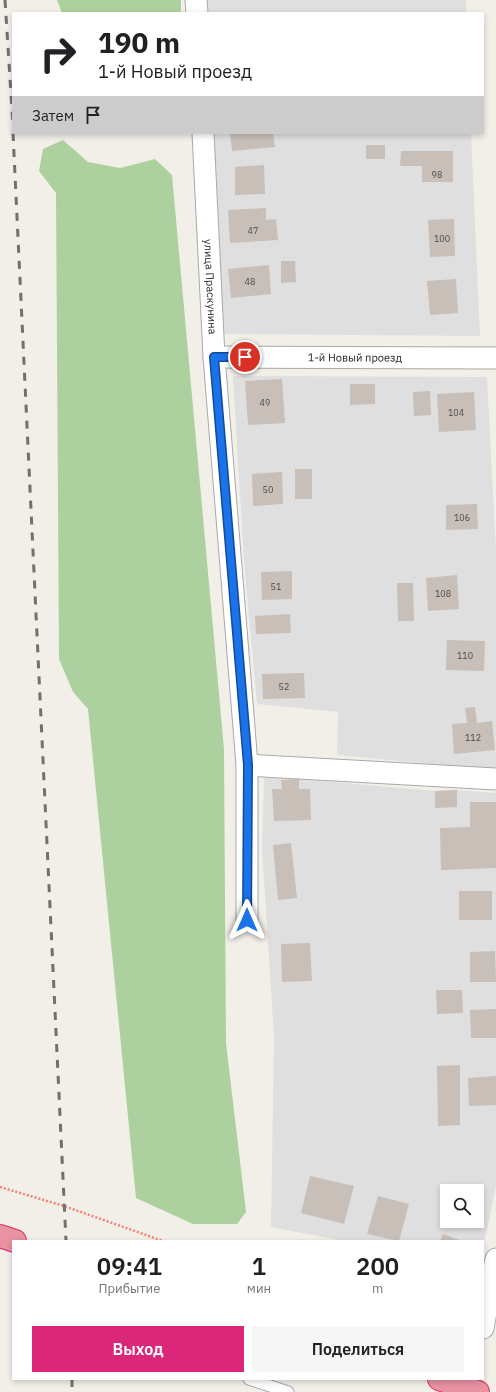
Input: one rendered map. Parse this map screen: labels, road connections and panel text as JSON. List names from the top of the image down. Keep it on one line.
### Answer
{"streets":{"street":["улица Праскунина","1-й Новый проезд"]},"crossings":[["улица Праскунина","1-й Новый проезд"]],"house_numbers":["98","47","100","48","49","104","50","106","51","108","110","52","112"],"page":{"turn":["190 m","1-й Новый проезд"],"then":"Затем","eta":["09:41","Прибытие","1","мин","200","m"],"buttons":["Выход","Поделиться"]}}
